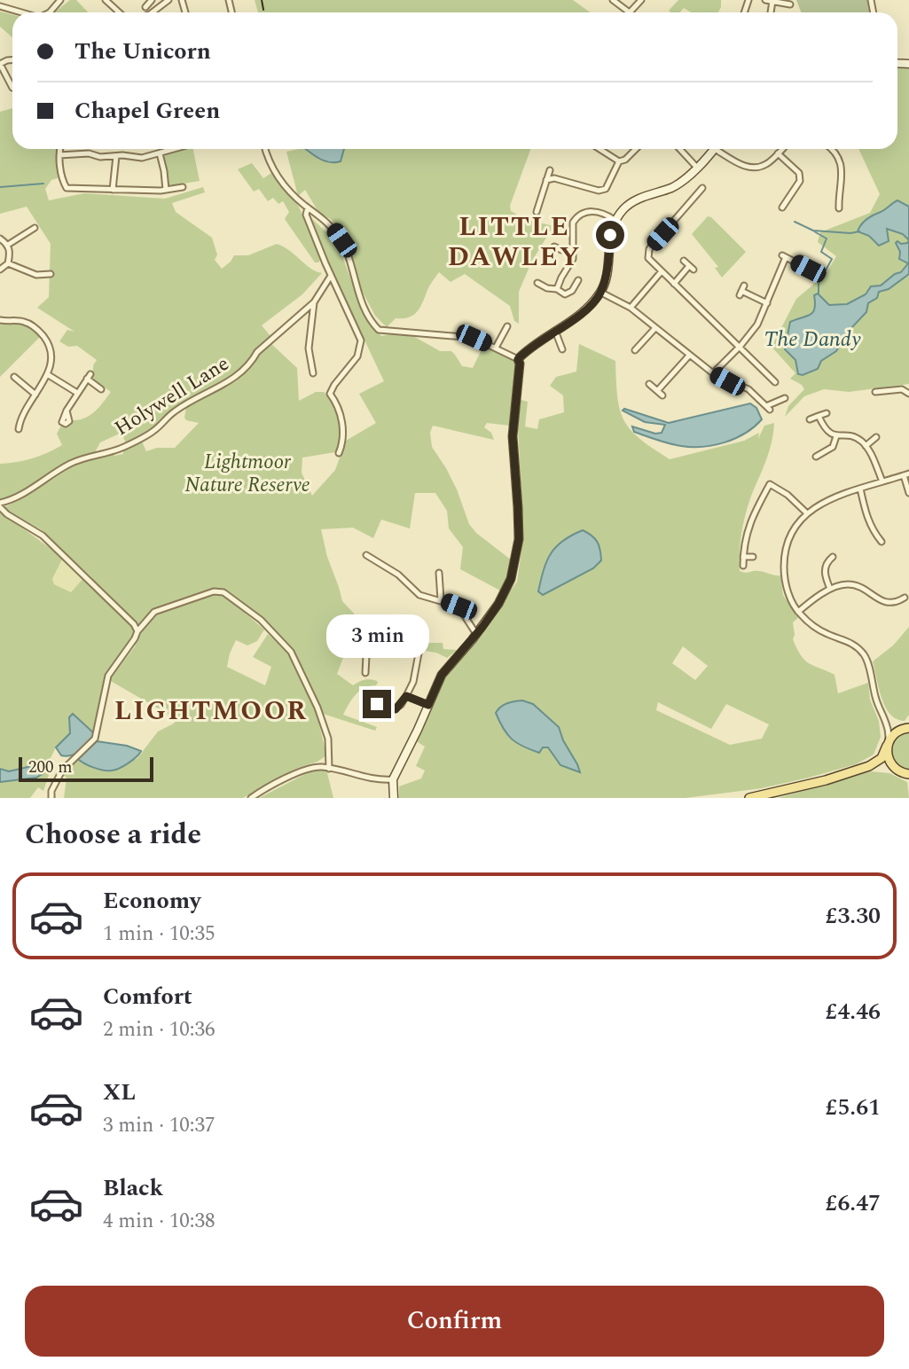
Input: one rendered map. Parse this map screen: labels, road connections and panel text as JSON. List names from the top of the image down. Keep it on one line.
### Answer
{"streets":{"street":["Holywell Lane"]},"districts":["LITTLE DAWLEY","LIGHTMOOR"],"water":["The Dandy"],"parks":["Lightmoor Nature Reserve"],"scale_bar":"200 m","page":{"banner":["The Unicorn","Chapel Green"],"bubble":"3 min","scale":"200 m","heading":"Choose a ride","list":[{"name":"Economy","note":"1 min · 10:35","value":"£3.30"},{"name":"Comfort","note":"2 min · 10:36","value":"£4.46"},{"name":"XL","note":"3 min · 10:37","value":"£5.61"},{"name":"Black","note":"4 min · 10:38","value":"£6.47"}],"buttons":"Confirm"}}
